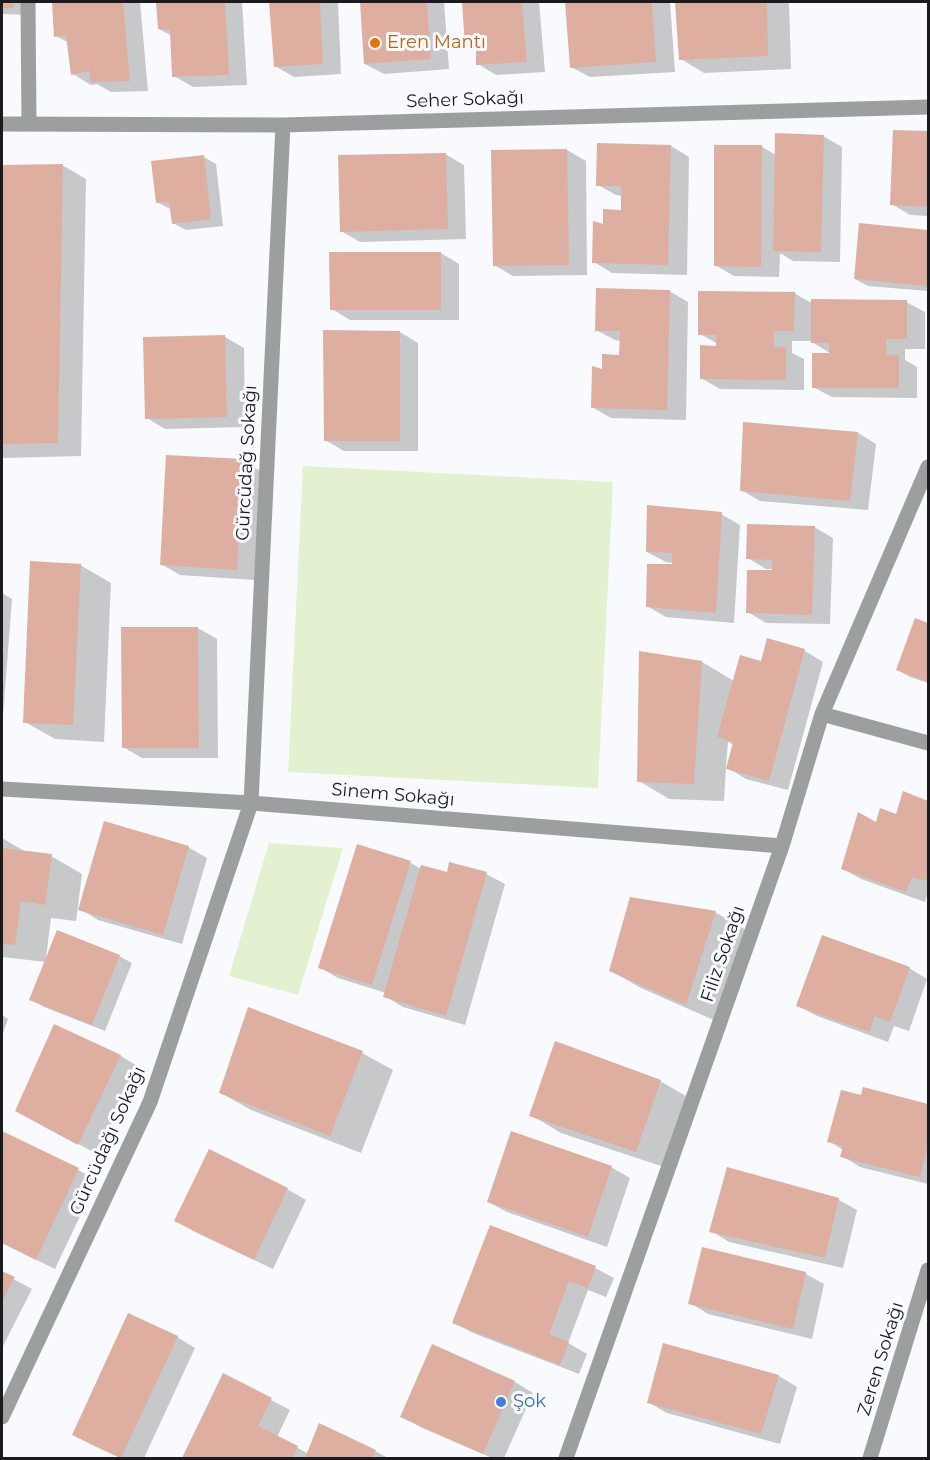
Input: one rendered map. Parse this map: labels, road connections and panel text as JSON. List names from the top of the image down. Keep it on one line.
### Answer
{"streets":{"street":["Seher Sokağı","Gürcüdağ Sokağı","Sinem Sokağı","Filiz Sokağı","Gürcüdağı Sokağı","Zeren Sokağı"]},"crossings":[["Seher Sokağı","Gürcüdağ Sokağı"],["Gürcüdağ Sokağı","Sinem Sokağı"],["Gürcüdağ Sokağı","Gürcüdağı Sokağı"],["Sinem Sokağı","Filiz Sokağı"],["Sinem Sokağı","Gürcüdağı Sokağı"]],"places":["Eren Mantı","Şok"]}
